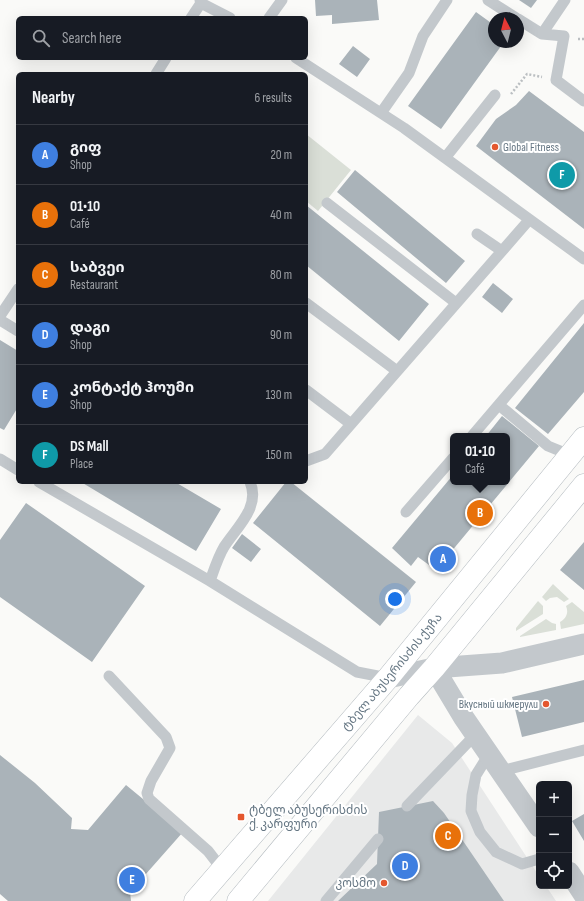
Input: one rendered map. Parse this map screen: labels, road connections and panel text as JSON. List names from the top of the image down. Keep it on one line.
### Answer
{"streets":{"main road":["ტბელ აბუსერისძის ქუჩა"]},"places":{"other":["Global Fitness","Вкусный шкмерули","კოსმო"],"transit":["ტბელ აბუსერისძის ქ. კარფური"]},"north":"top","page":{"search":"Search here","heading":["Nearby","6 results"],"list":[{"mark":"A","name":"გიფ","note":"Shop","value":"20 m"},{"mark":"B","name":"01•10","note":"Café","value":"40 m"},{"mark":"C","name":"საბვეი","note":"Restaurant","value":"80 m"},{"mark":"D","name":"დაგი","note":"Shop","value":"90 m"},{"mark":"E","name":"კონტაქტ ჰოუმი","note":"Shop","value":"130 m"},{"mark":"F","name":"DS Mall","note":"Place","value":"150 m"}],"pins":["F","B","A","C","D","E"],"popup":["01•10","Café"],"map_buttons":["+","−"]}}
